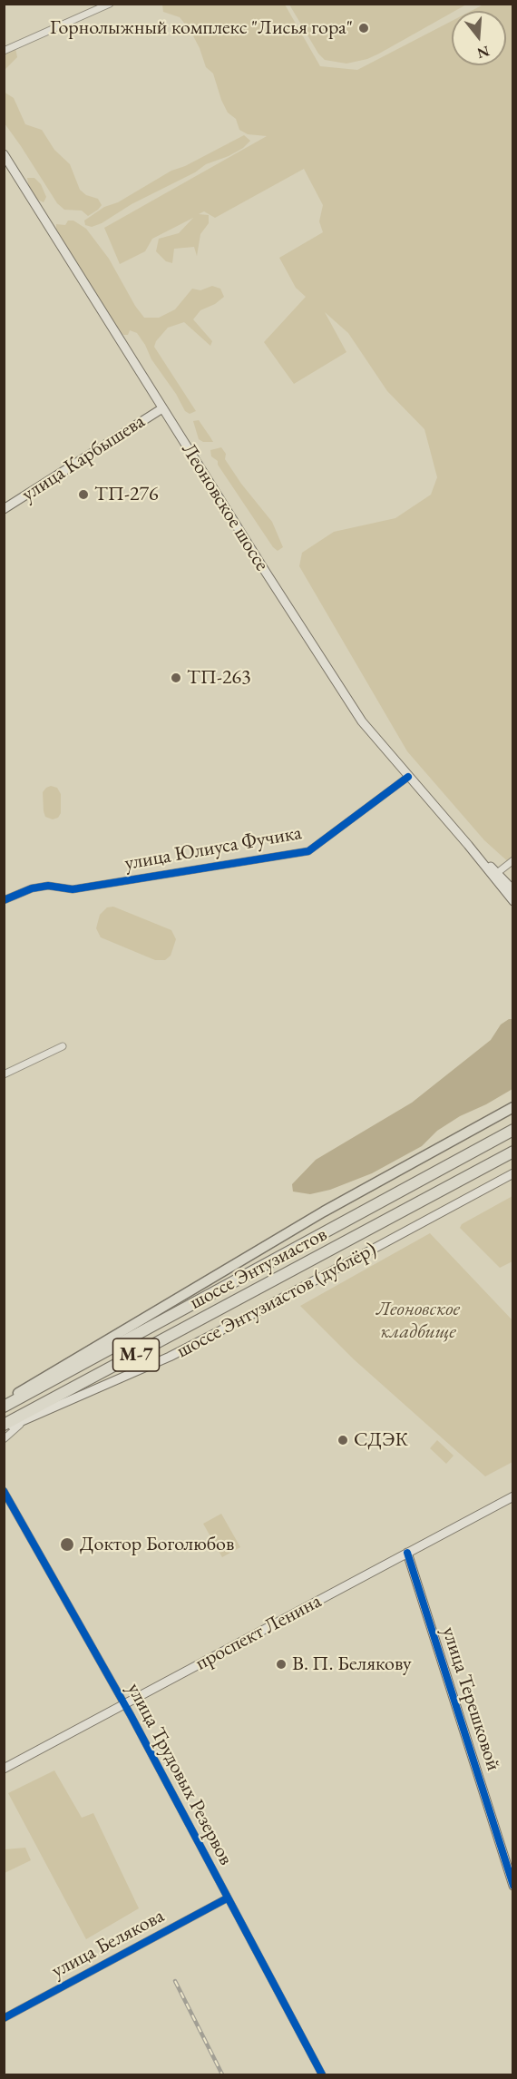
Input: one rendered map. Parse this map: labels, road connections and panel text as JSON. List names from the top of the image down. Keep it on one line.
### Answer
{"streets":{"highway":["шоссе Энтузиастов","М-7"],"main road":["улица Карбышева","Леоновское шоссе","шоссе Энтузиастов (дублёр)","проспект Ленина","улица Терешковой"],"street":["улица Юлиуса Фучика","улица Трудовых Резервов","улица Белякова"]},"crossings":[["улица Карбышева","Леоновское шоссе"],["Леоновское шоссе","улица Юлиуса Фучика"],["шоссе Энтузиастов","шоссе Энтузиастов (дублёр)"],["проспект Ленина","улица Терешковой"],["проспект Ленина","улица Трудовых Резервов"],["улица Трудовых Резервов","улица Белякова"]],"parks":["Леоновское кладбище"],"places":["Горнолыжный комплекс \"Лисья гора\"","ТП-276","ТП-263","СДЭК","Доктор Боголюбов","В. П. Белякову"],"north":"bottom"}
